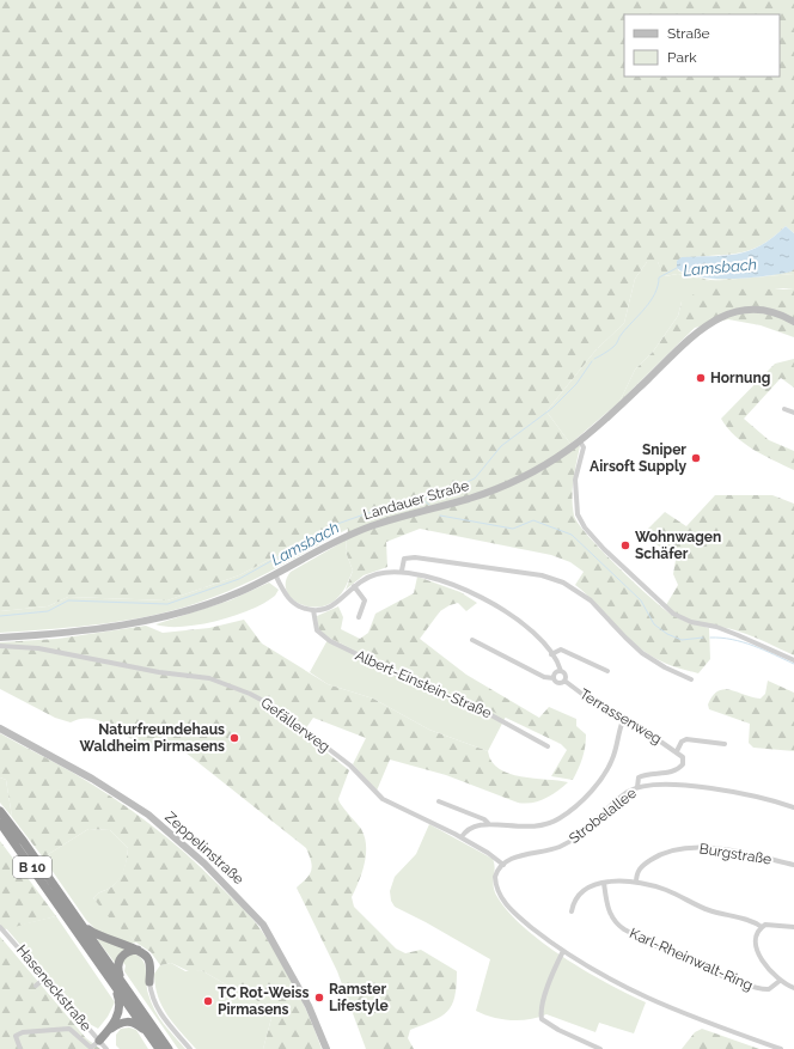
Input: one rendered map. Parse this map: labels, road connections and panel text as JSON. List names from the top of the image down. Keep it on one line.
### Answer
{"streets":{"highway":["B 10"],"main road":["Landauer Straße","Zeppelinstraße"],"street":["Albert-Einstein-Straße","Terrassenweg","Gefällerweg","Strobelallee","Burgstraße","Karl-Rheinwalt-Ring","Haseneckstraße"]},"crossings":[["Terrassenweg","Strobelallee"],["Gefällerweg","Strobelallee"]],"water":["Lamsbach"],"places":["Hornung","Sniper Airsoft Supply","Wohnwagen Schäfer","Naturfreundehaus Waldheim Pirmasens","Ramster Lifestyle","TC Rot-Weiss Pirmasens"],"legend":["Straße","Park"]}
